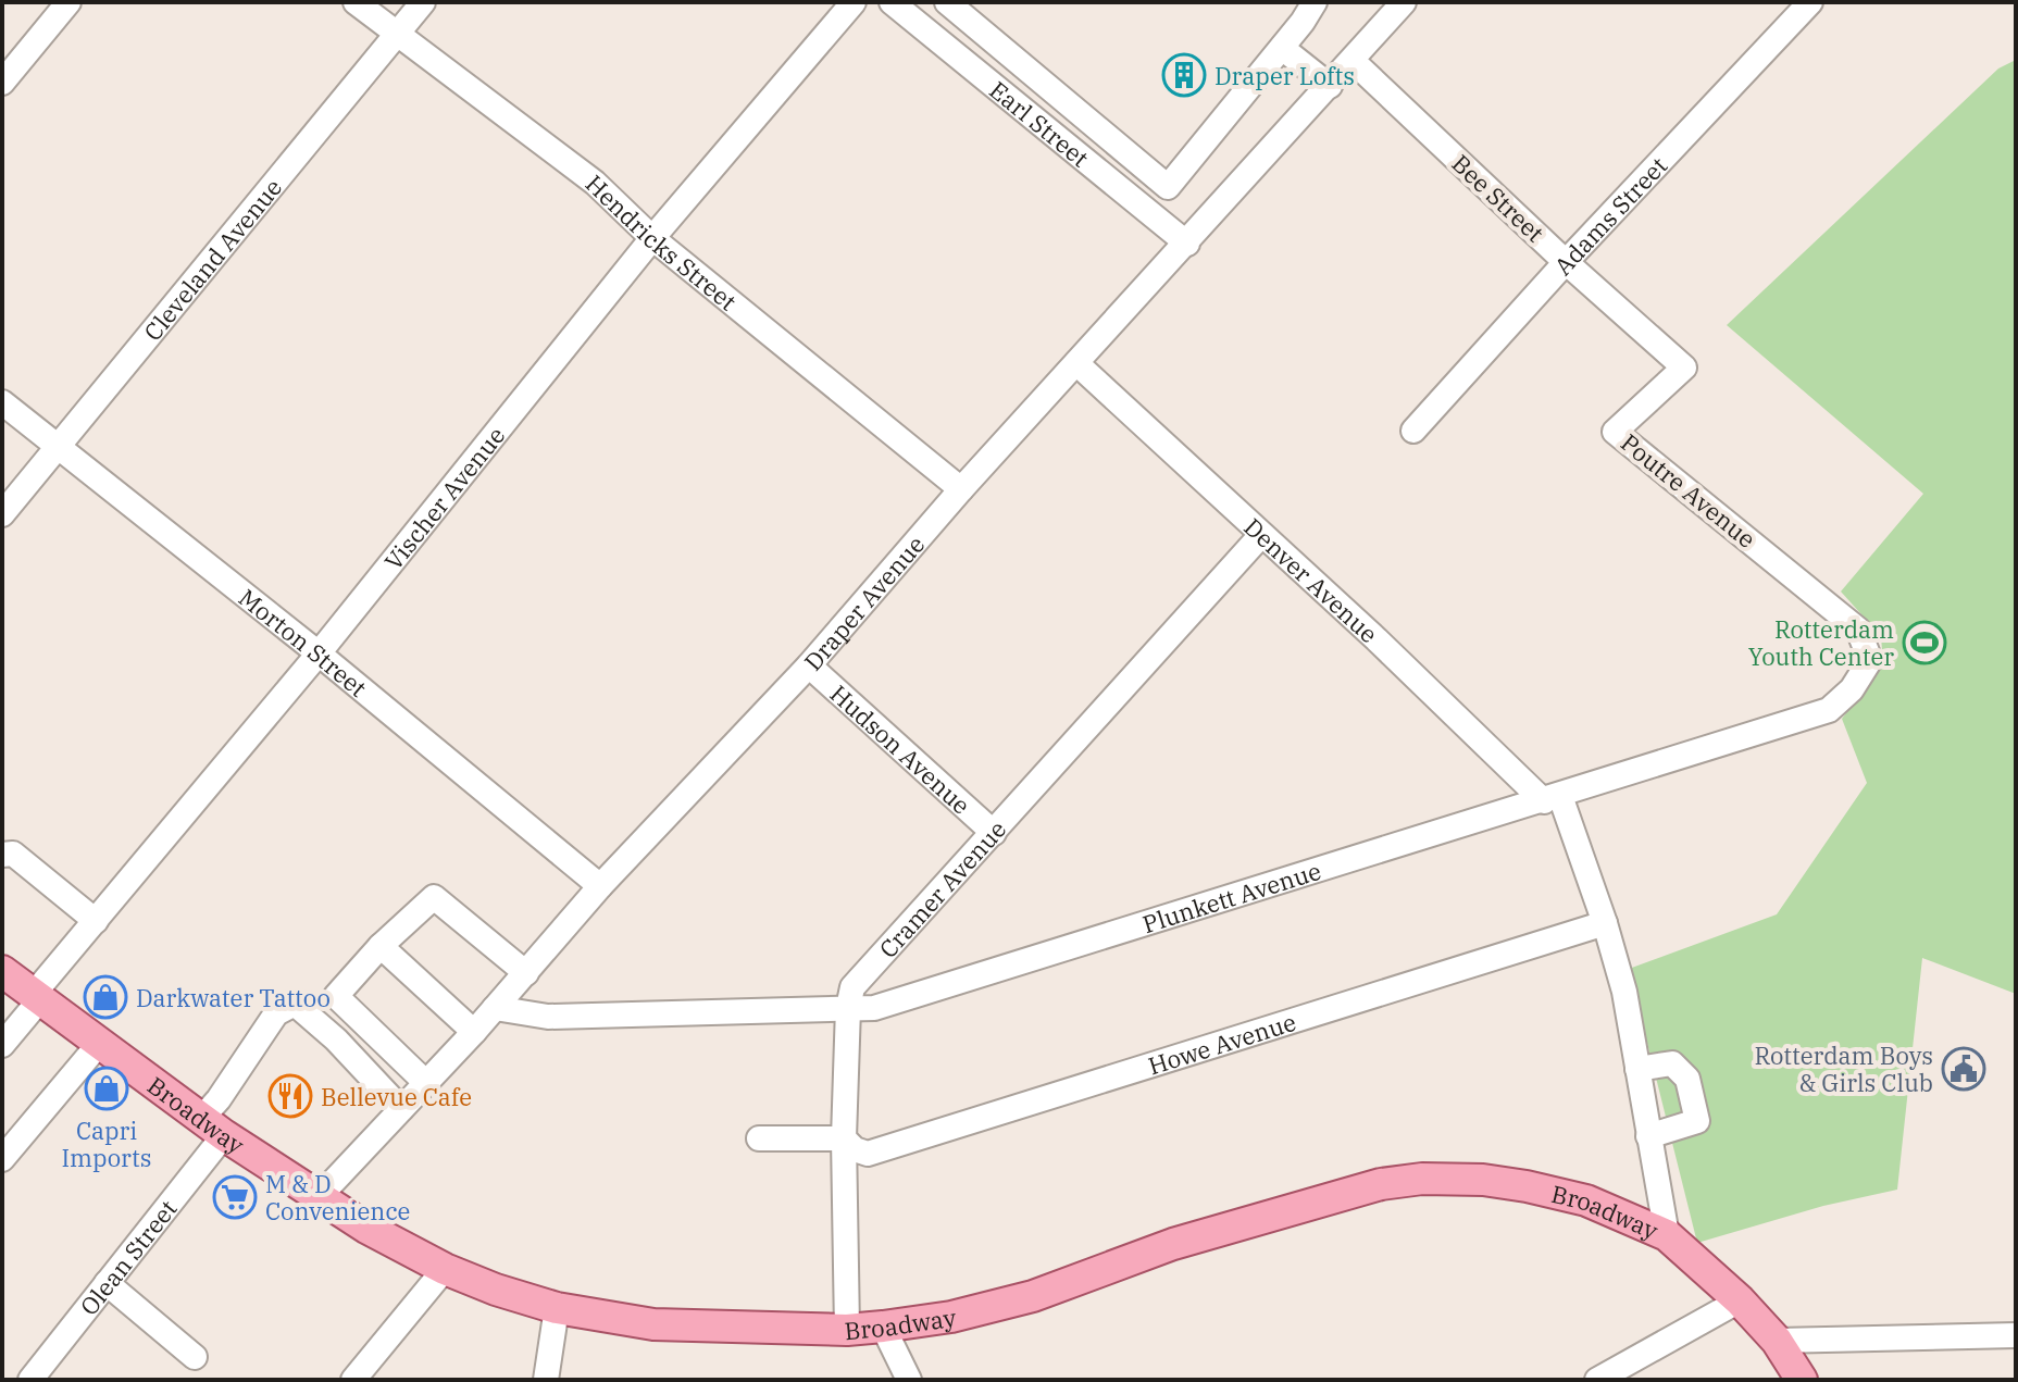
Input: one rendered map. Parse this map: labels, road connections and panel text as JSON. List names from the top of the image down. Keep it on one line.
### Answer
{"streets":{"main road":["Broadway"],"street":["Earl Street","Bee Street","Adams Street","Hendricks Street","Cleveland Avenue","Poutre Avenue","Vischer Avenue","Denver Avenue","Draper Avenue","Morton Street","Hudson Avenue","Cramer Avenue","Plunkett Avenue","Howe Avenue","Olean Street"]},"crossings":[["Earl Street","Draper Avenue"],["Bee Street","Adams Street"],["Bee Street","Poutre Avenue"],["Bee Street","Draper Avenue"],["Hendricks Street","Cleveland Avenue"],["Hendricks Street","Vischer Avenue"],["Hendricks Street","Draper Avenue"],["Cleveland Avenue","Morton Street"],["Poutre Avenue","Plunkett Avenue"],["Vischer Avenue","Morton Street"],["Vischer Avenue","Broadway"],["Denver Avenue","Draper Avenue"],["Denver Avenue","Cramer Avenue"],["Denver Avenue","Plunkett Avenue"],["Denver Avenue","Howe Avenue"],["Denver Avenue","Broadway"],["Draper Avenue","Morton Street"],["Draper Avenue","Hudson Avenue"],["Draper Avenue","Plunkett Avenue"],["Draper Avenue","Broadway"],["Draper Avenue","Olean Street"],["Hudson Avenue","Cramer Avenue"],["Cramer Avenue","Plunkett Avenue"],["Cramer Avenue","Howe Avenue"],["Cramer Avenue","Broadway"],["Broadway","Olean Street"]],"places":{"building":["Draper Lofts"],"sports":["Rotterdam Youth Center"],"shop":["Darkwater Tattoo","Capri Imports"],"public building":["Rotterdam Boys & Girls Club"],"restaurant":["Bellevue Cafe"],"supermarket":["M & D Convenience"]}}
